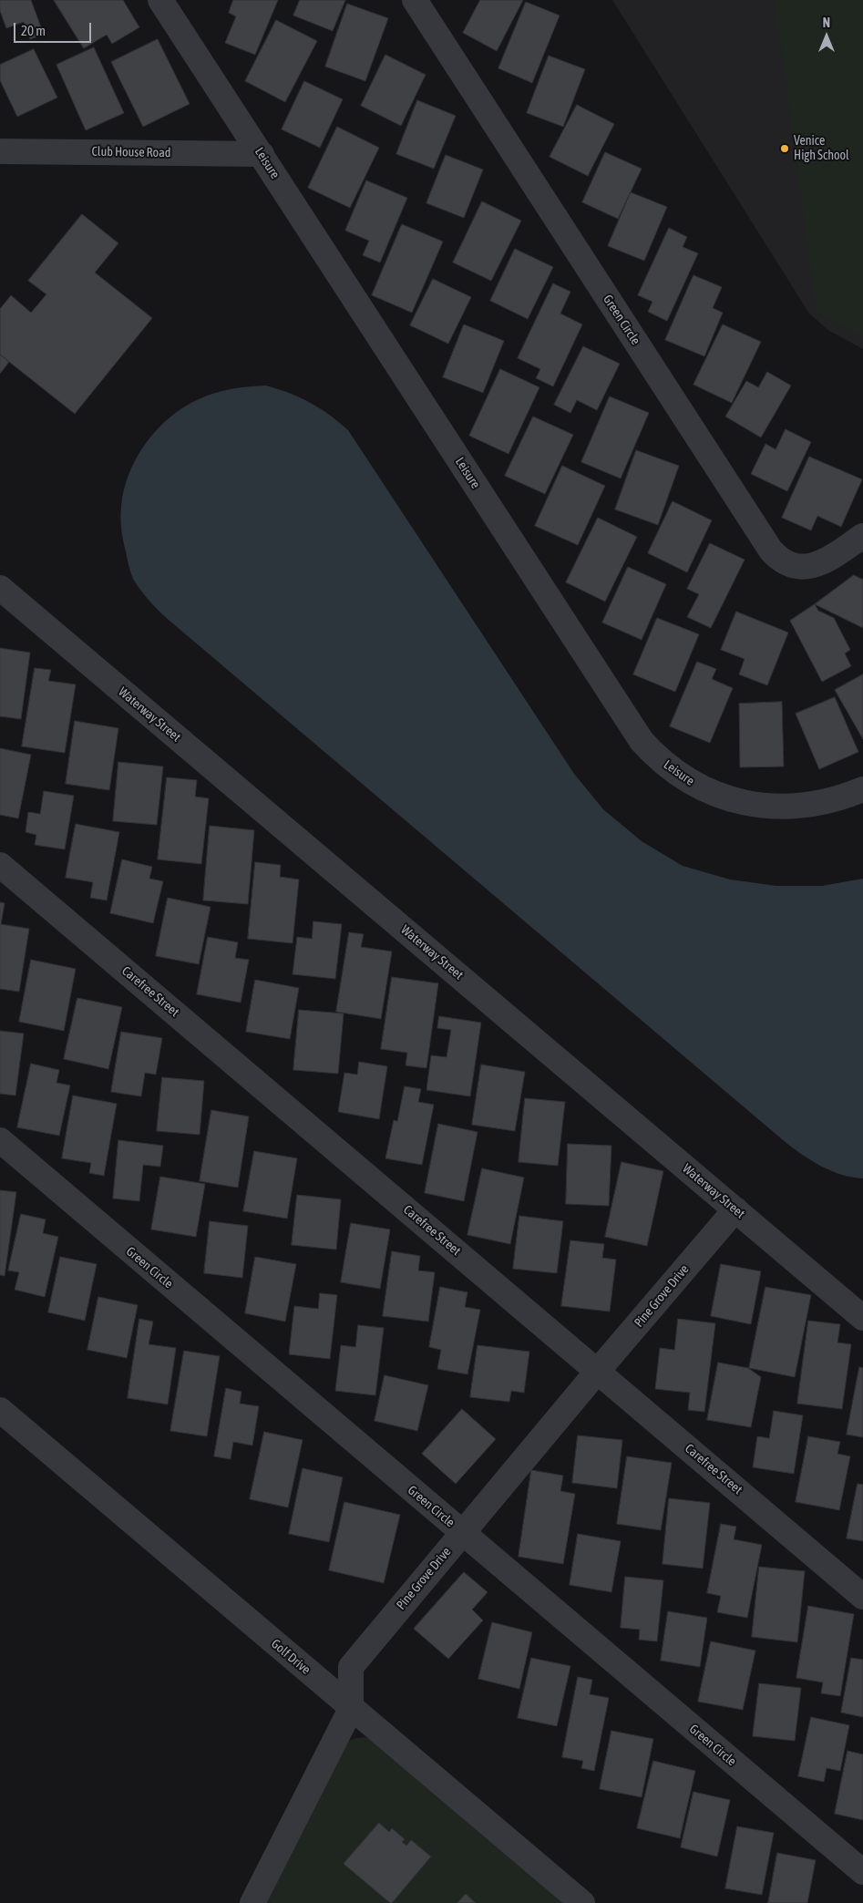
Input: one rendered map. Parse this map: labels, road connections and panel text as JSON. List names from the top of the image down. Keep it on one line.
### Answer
{"streets":{"street":["Club House Road","Leisure","Green Circle","Waterway Street","Carefree Street","Pine Grove Drive","Golf Drive"]},"crossings":[["Club House Road","Leisure"],["Green Circle","Pine Grove Drive"],["Waterway Street","Pine Grove Drive"],["Carefree Street","Pine Grove Drive"],["Pine Grove Drive","Golf Drive"]],"places":["Venice High School"],"scale_bar":"20 m","north":"top"}
